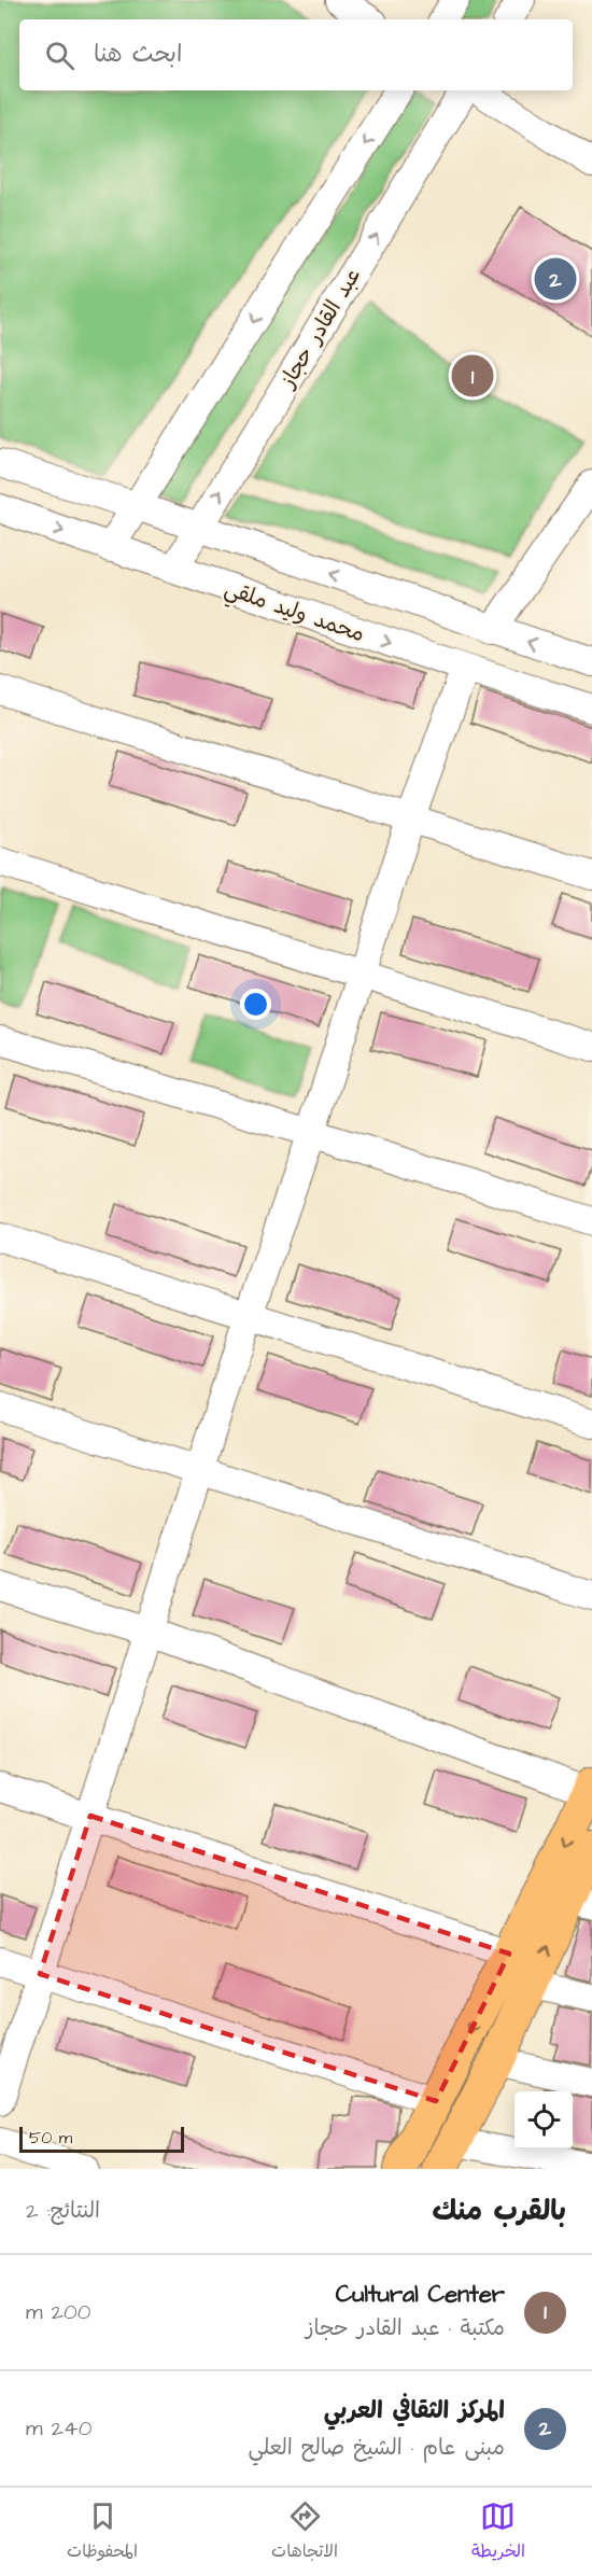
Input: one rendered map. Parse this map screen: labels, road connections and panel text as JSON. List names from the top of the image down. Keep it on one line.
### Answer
{"streets":{"street":["عبد القادر حجاز","محمد وليد ملقي"]},"crossings":[["عبد القادر حجاز","محمد وليد ملقي"]],"scale_bar":"50 m","page":{"search":"ابحث هنا","pins":["2","1"],"scale":"50 m","heading":["بالقرب منك","النتائج: 2"],"list":[{"mark":"1","name":"Cultural Center","note":"مكتبة · عبد القادر حجاز","value":"200 m"},{"mark":"2","name":"المركز الثقافي العربي","note":"مبنى عام · الشيخ صالح العلي","value":"240 m"}],"nav":["الخريطة","الاتجاهات","المحفوظات"]}}
